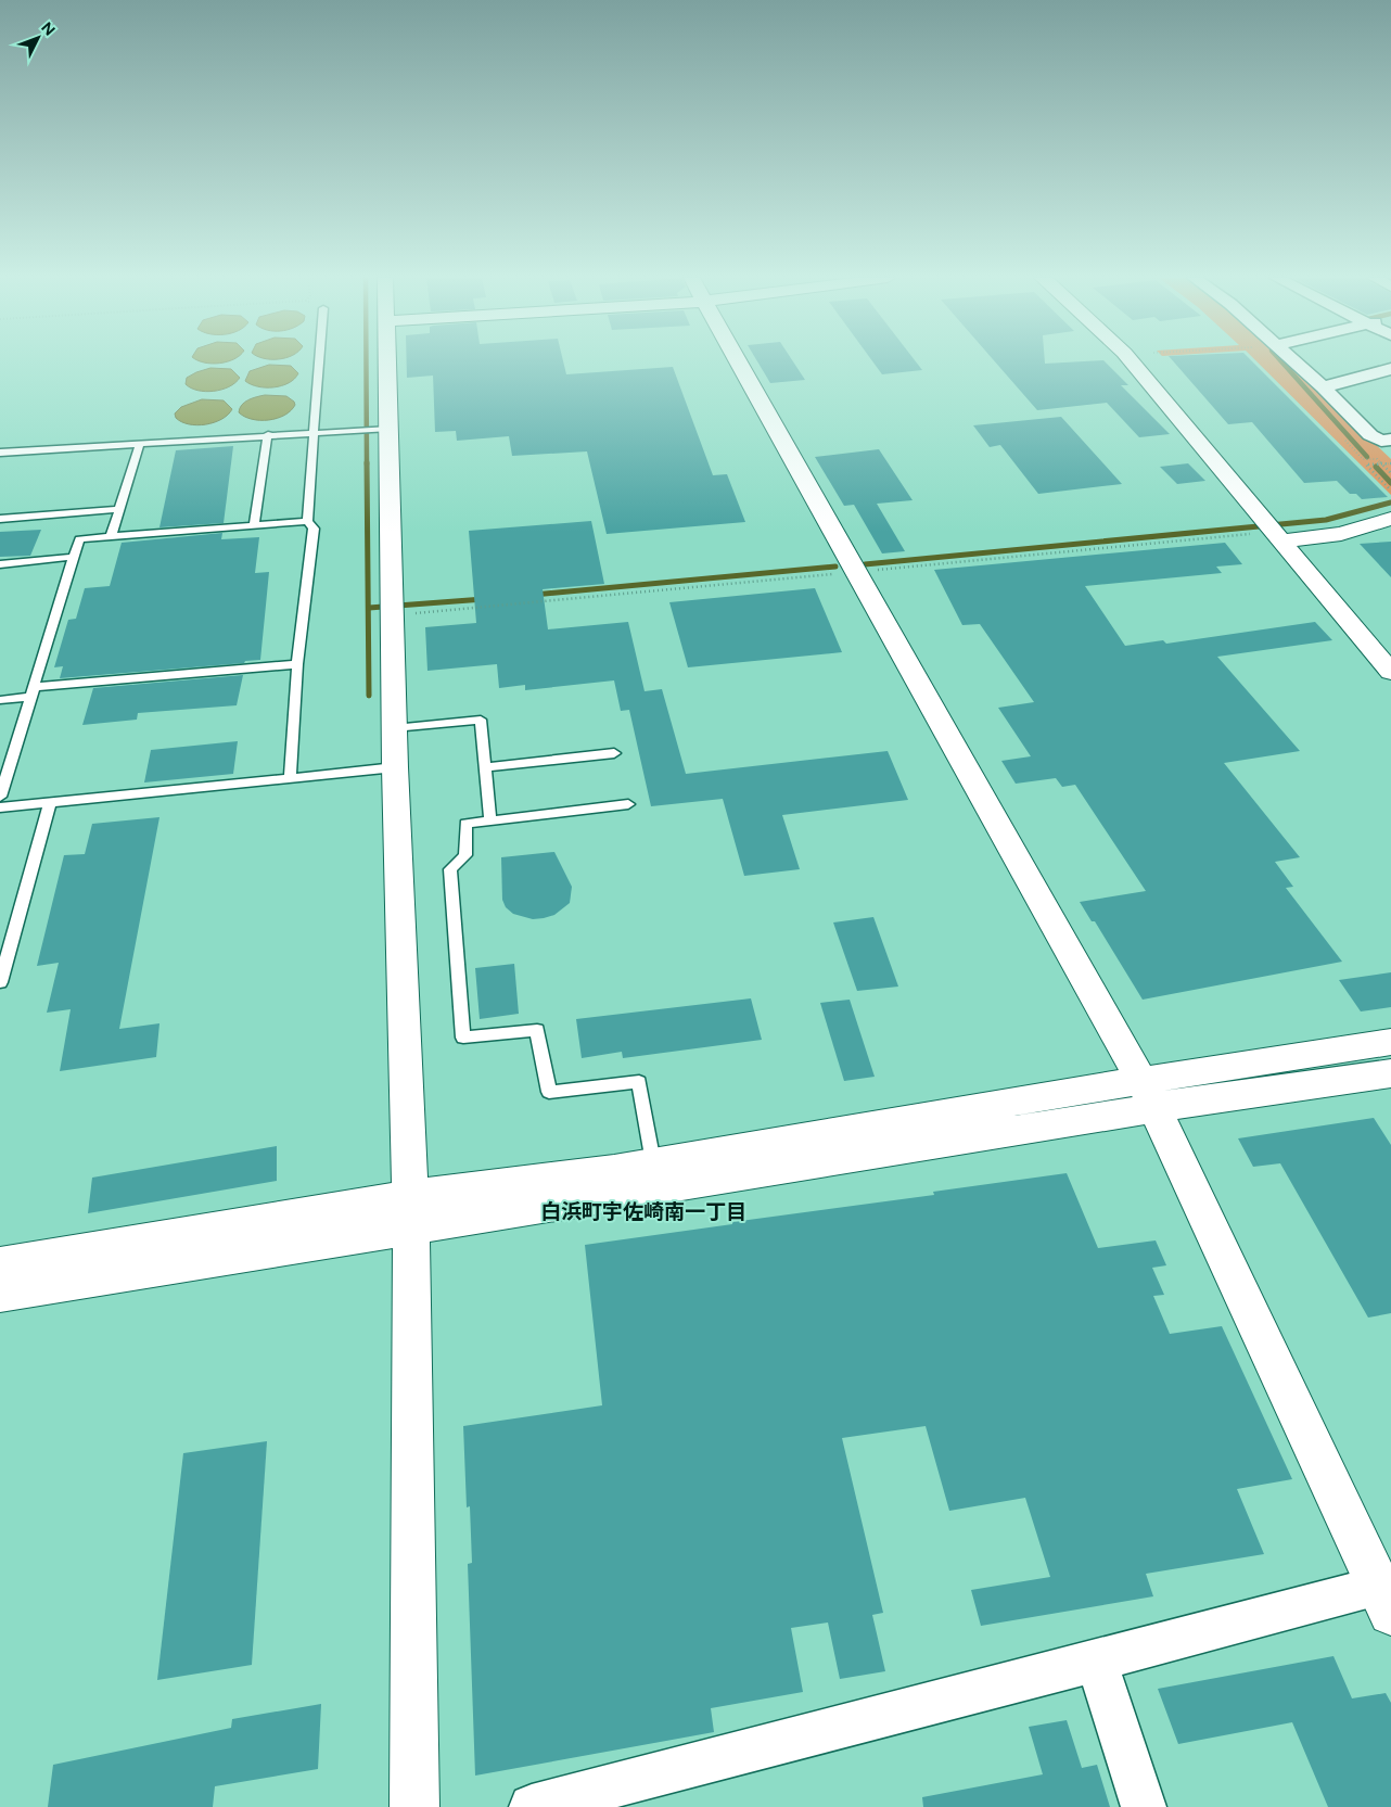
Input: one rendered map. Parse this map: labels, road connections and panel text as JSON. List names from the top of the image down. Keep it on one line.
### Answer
{"districts":["白浜町宇佐崎南一丁目"],"north":"top right"}
